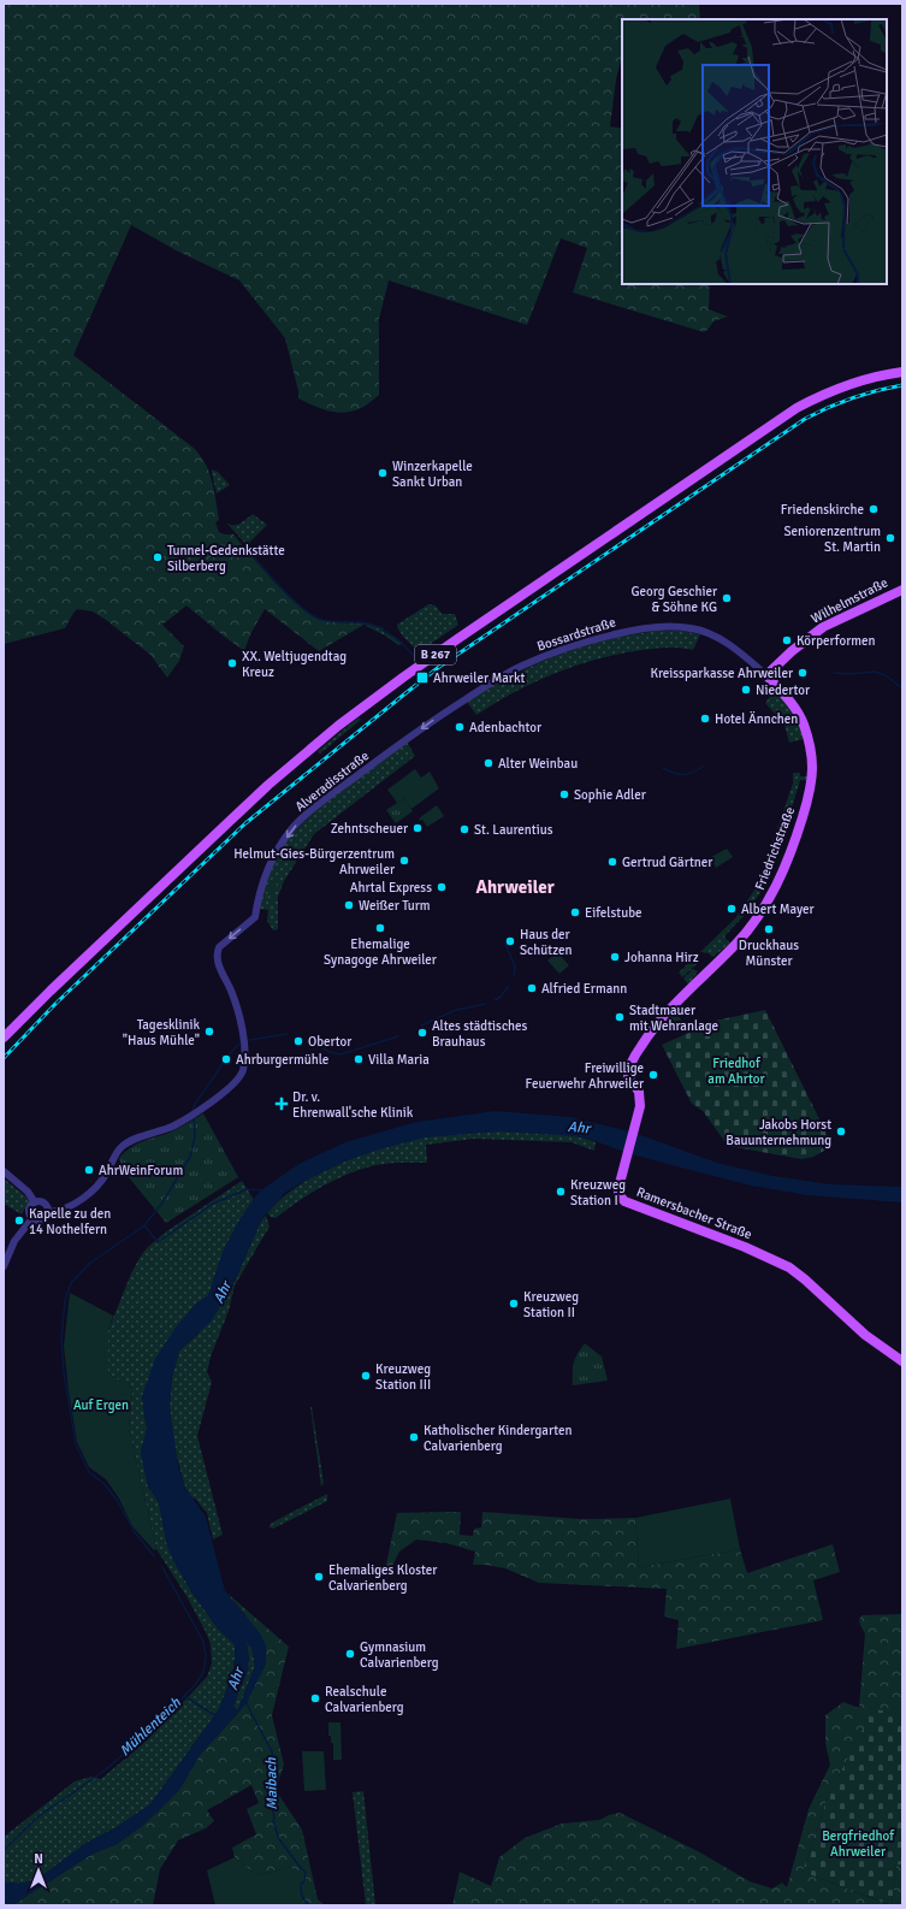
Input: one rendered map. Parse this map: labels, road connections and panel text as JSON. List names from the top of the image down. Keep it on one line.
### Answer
{"streets":{"main road":["Wilhelmstraße","B 267","Friedrichstraße","Ramersbacher Straße"],"street":["Bossardstraße","Alveradisstraße"]},"crossings":[["Wilhelmstraße","Bossardstraße"],["Wilhelmstraße","Friedrichstraße"],["Bossardstraße","Alveradisstraße"],["Bossardstraße","Friedrichstraße"],["Friedrichstraße","Ramersbacher Straße"]],"one_way":["Alveradisstraße"],"districts":["Ahrweiler"],"water":["Ahr","Mühlenteich","Maibach"],"parks":["Friedhof am Ahrtor","Auf Ergen","Bergfriedhof Ahrweiler"],"places":{"other":["Winzerkapelle Sankt Urban","Friedenskirche","Seniorenzentrum St. Martin","Tunnel-Gedenkstätte Silberberg","Georg Geschier & Söhne KG","Körperformen","XX. Weltjugendtag Kreuz","Kreissparkasse Ahrweiler","Niedertor","Hotel Ännchen","Adenbachtor","Alter Weinbau","Sophie Adler","Zehntscheuer","St. Laurentius","Helmut-Gies-Bürgerzentrum Ahrweiler","Gertrud Gärtner","Ahrtal Express","Weißer Turm","Albert Mayer","Eifelstube","Ehemalige Synagoge Ahrweiler","Druckhaus Münster","Haus der Schützen","Johanna Hirz","Alfried Ermann","Stadtmauer mit Wehranlage","Tagesklinik \"Haus Mühle\"","Altes städtisches Brauhaus","Obertor","Ahrburgermühle","Villa Maria","Freiwillige Feuerwehr Ahrweiler","Jakobs Horst Bauunternehmung","AhrWeinForum","Kreuzweg Station I","Kapelle zu den 14 Nothelfern","Kreuzweg Station II","Kreuzweg Station III","Katholischer Kindergarten Calvarienberg","Ehemaliges Kloster Calvarienberg","Gymnasium Calvarienberg","Realschule Calvarienberg"],"transit":["Ahrweiler Markt"],"health":["Dr. v. Ehrenwall'sche Klinik"]},"north":"top"}
